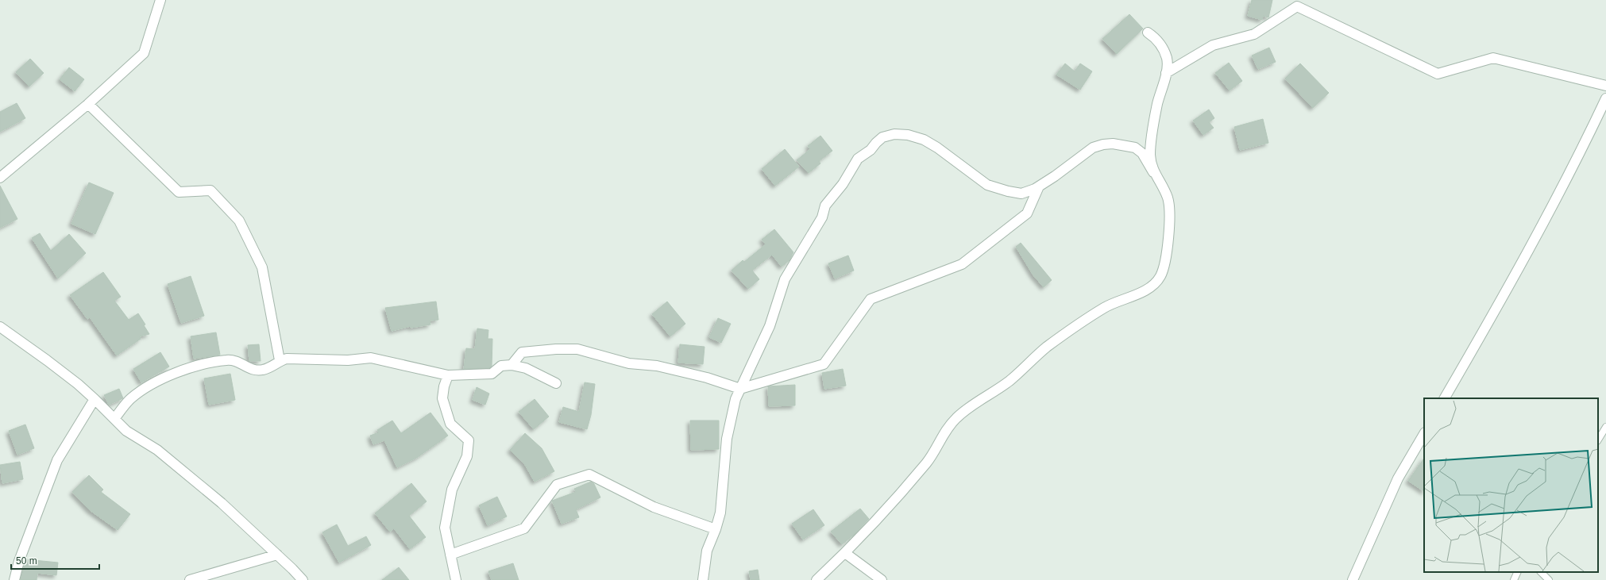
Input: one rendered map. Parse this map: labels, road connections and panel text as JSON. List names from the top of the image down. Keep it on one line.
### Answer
{"scale_bar":"50 m"}
